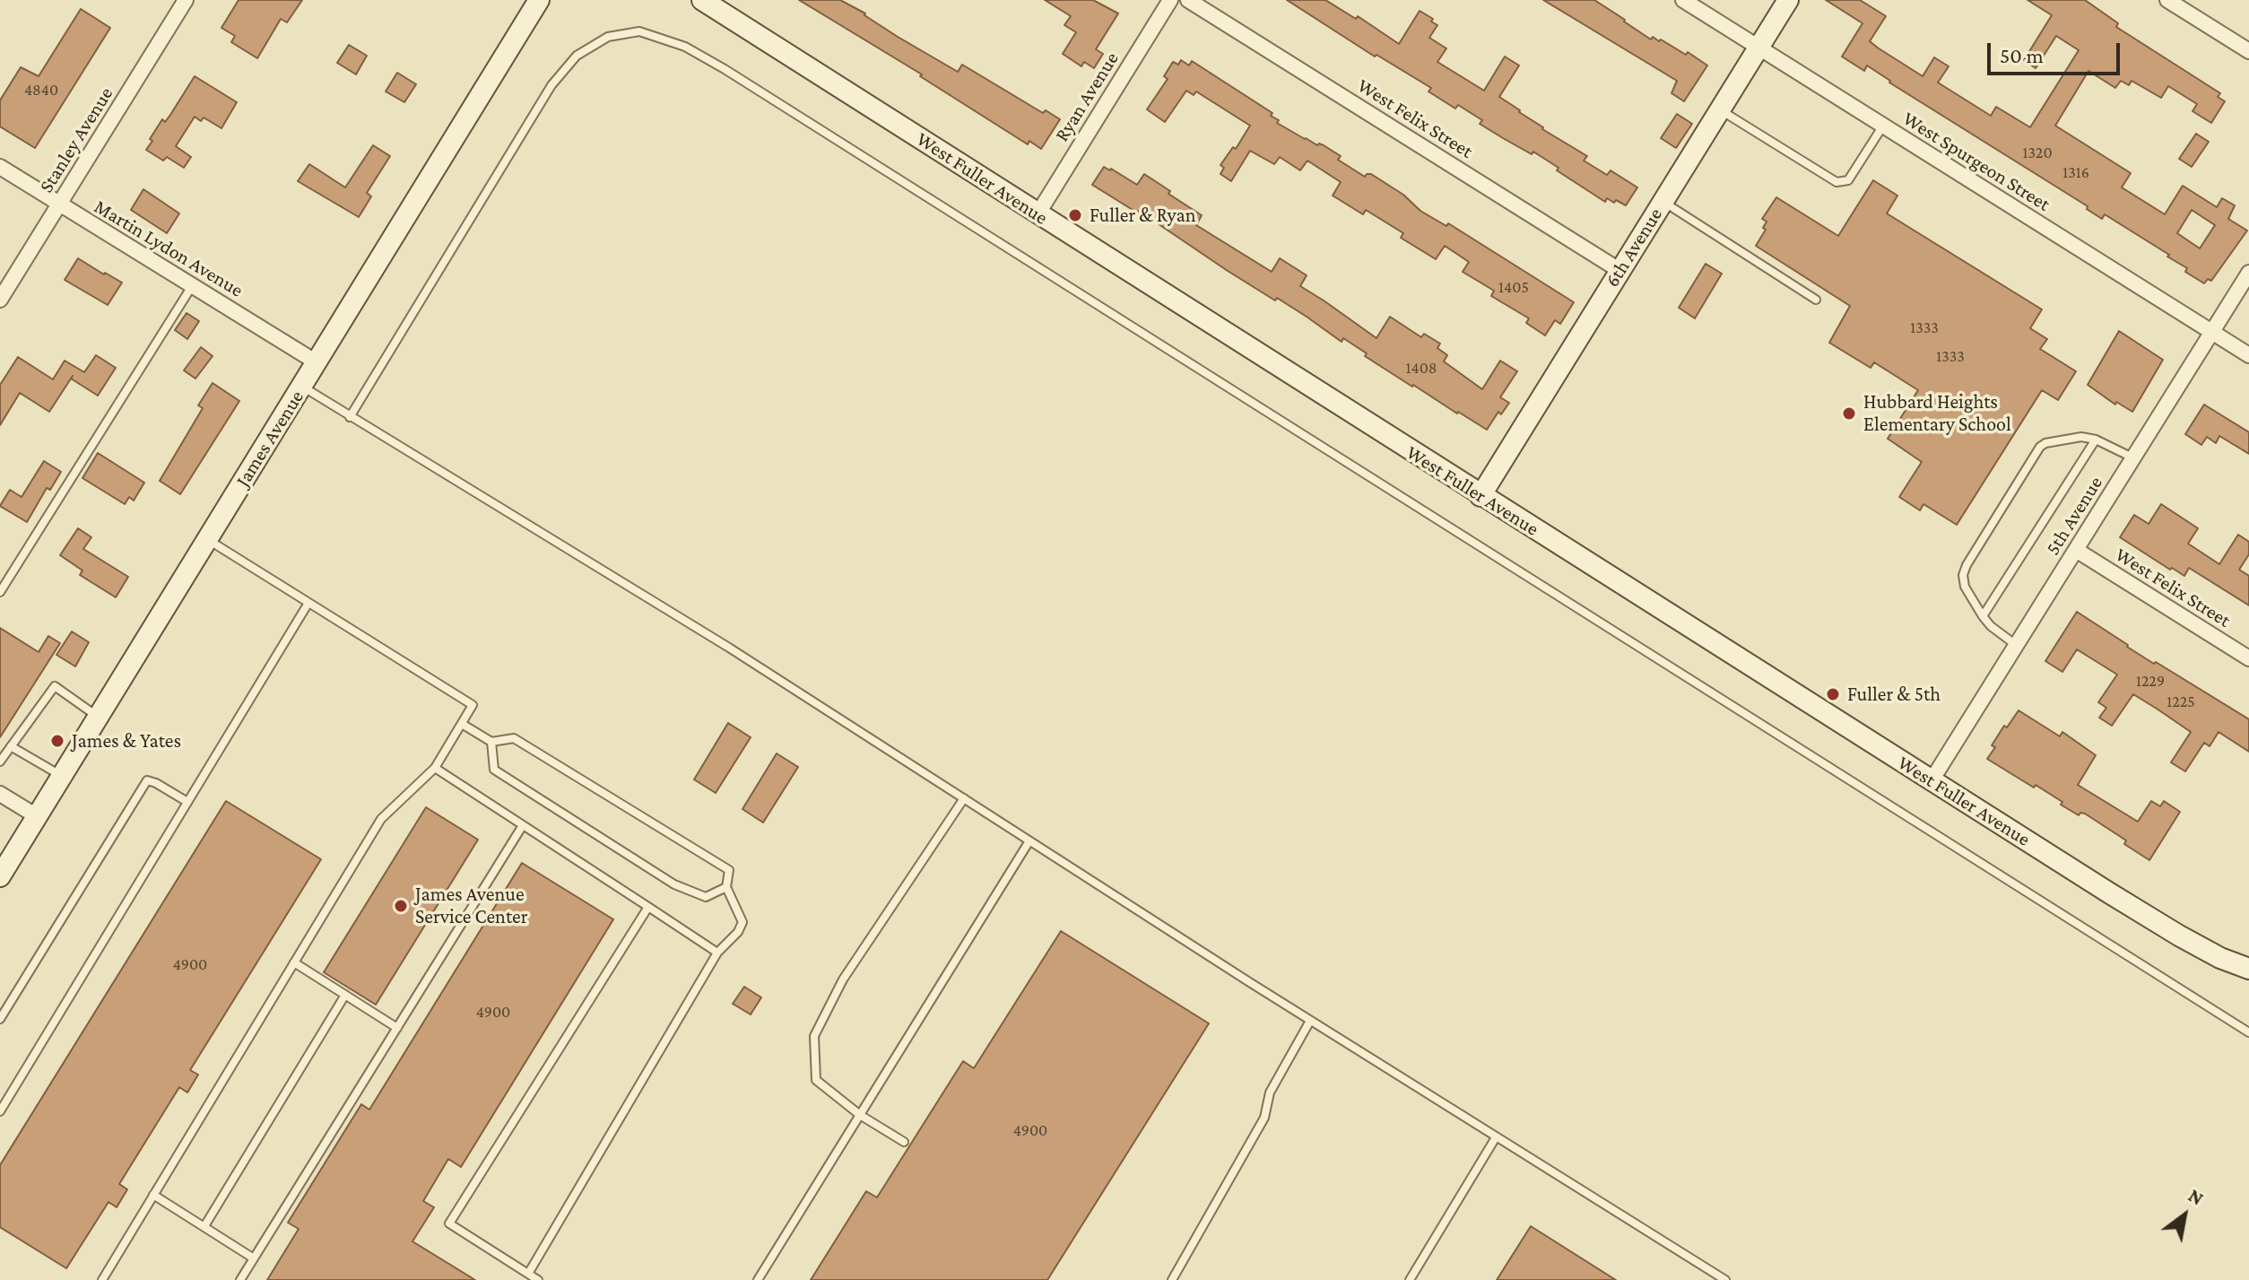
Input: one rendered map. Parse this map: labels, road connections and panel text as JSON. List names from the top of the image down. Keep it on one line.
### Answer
{"streets":{"street":["Ryan Avenue","West Felix Street","Stanley Avenue","West Spurgeon Street","West Fuller Avenue","6th Avenue","Martin Lydon Avenue","James Avenue","5th Avenue"]},"crossings":[["Ryan Avenue","West Fuller Avenue"],["West Felix Street","6th Avenue"],["West Felix Street","5th Avenue"],["Stanley Avenue","Martin Lydon Avenue"],["West Spurgeon Street","6th Avenue"],["West Spurgeon Street","5th Avenue"],["West Fuller Avenue","6th Avenue"],["West Fuller Avenue","5th Avenue"],["Martin Lydon Avenue","James Avenue"]],"places":["Fuller & Ryan","Hubbard Heights Elementary School","Fuller & 5th","James & Yates","James Avenue Service Center"],"house_numbers":["4840","1320","1316","1405","1333","1333","1408","1229","1225","4900","4900","4900"],"scale_bar":"50 m","north":"top right"}
